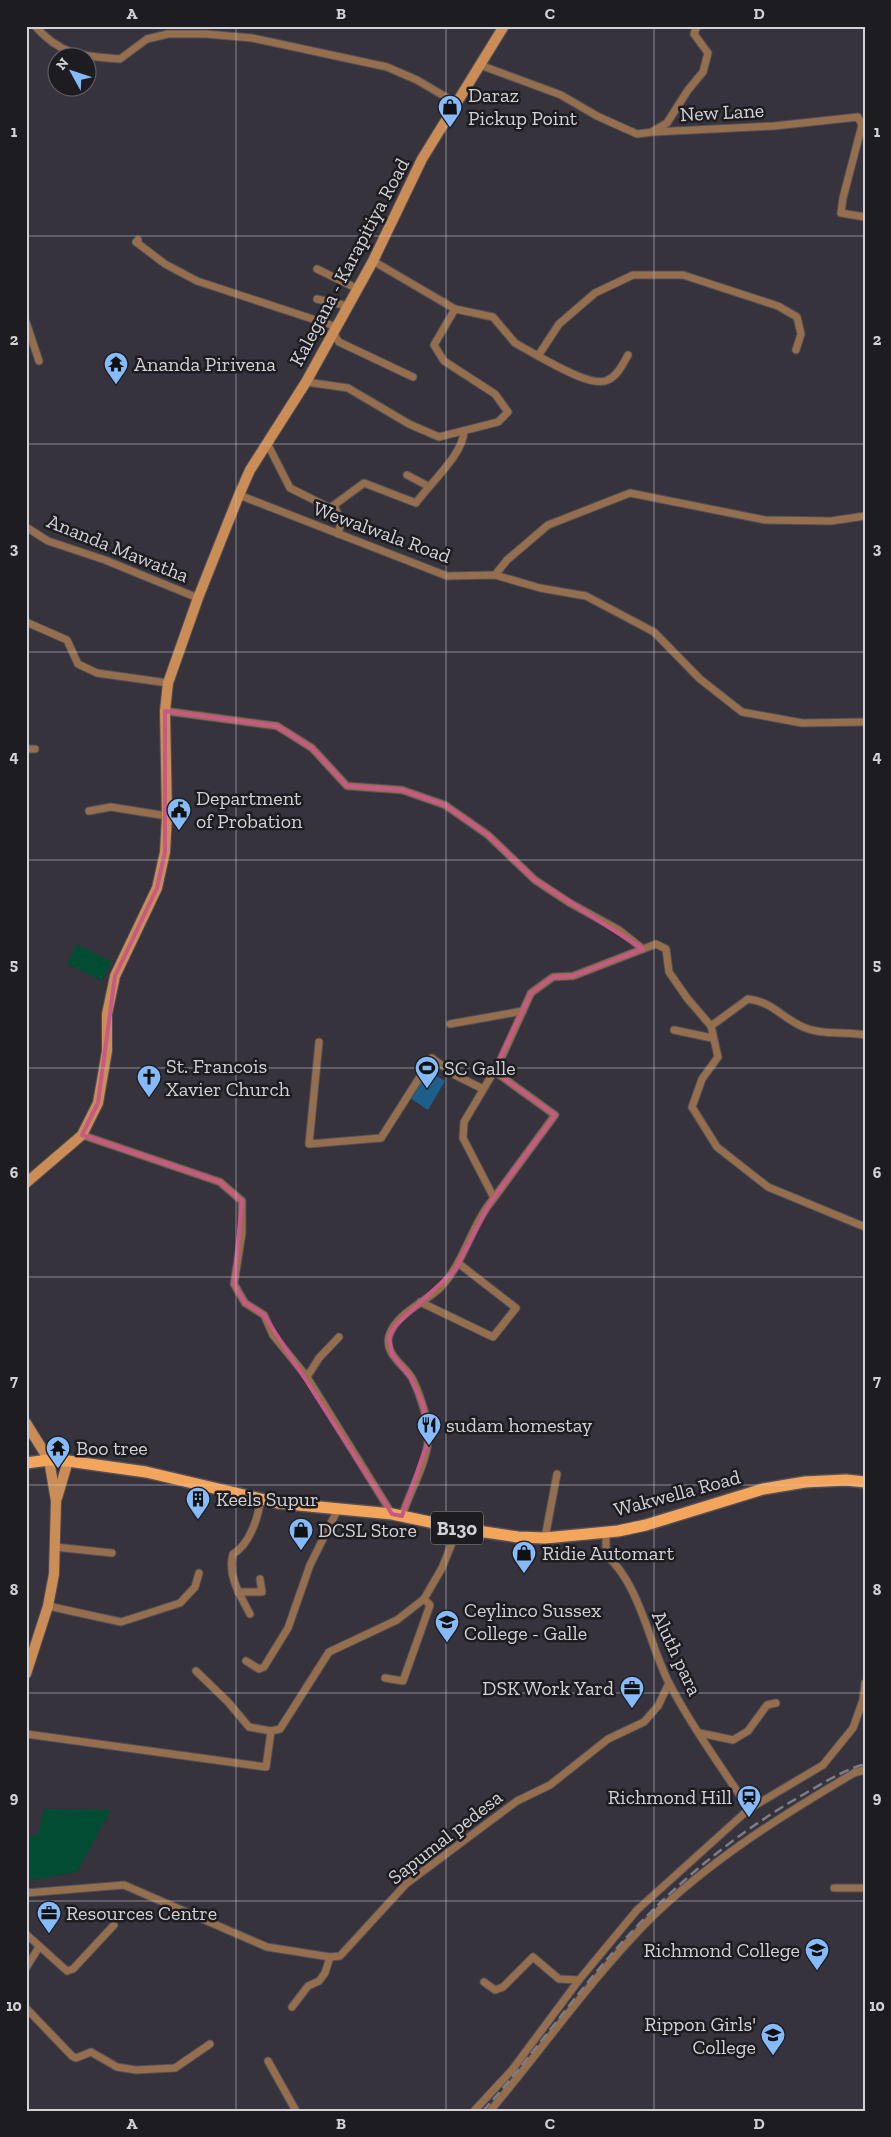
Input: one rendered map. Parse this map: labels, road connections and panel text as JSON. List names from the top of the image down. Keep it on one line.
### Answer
{"streets":{"main road":["Kalegana - Karapitiya Road","Wakwella Road","B130"],"street":["New Lane","Wewalwala Road","Ananda Mawatha","Aluth para","Sapumal pedesa"]},"crossings":[["New Lane","Kalegana - Karapitiya Road"],["Kalegana - Karapitiya Road","Wewalwala Road"],["Kalegana - Karapitiya Road","Ananda Mawatha"],["Wakwella Road","Aluth para"],["Aluth para","Sapumal pedesa"]],"places":{"shop":["Daraz Pickup Point","DCSL Store","Ridie Automart"],"temple":["Ananda Pirivena","Boo tree"],"public building":["Department of Probation"],"sports":["SC Galle"],"church":["St. Francois Xavier Church"],"restaurant":["sudam homestay"],"building":["Keels Supur"],"school or university":["Ceylinco Sussex College - Galle","Richmond College","Rippon Girls' College"],"office":["DSK Work Yard","Resources Centre"],"station":["Richmond Hill"]},"north":"top left","grid":{"columns":["A","B","C","D"],"rows":["1","2","3","4","5","6","7","8","9","10"]}}
